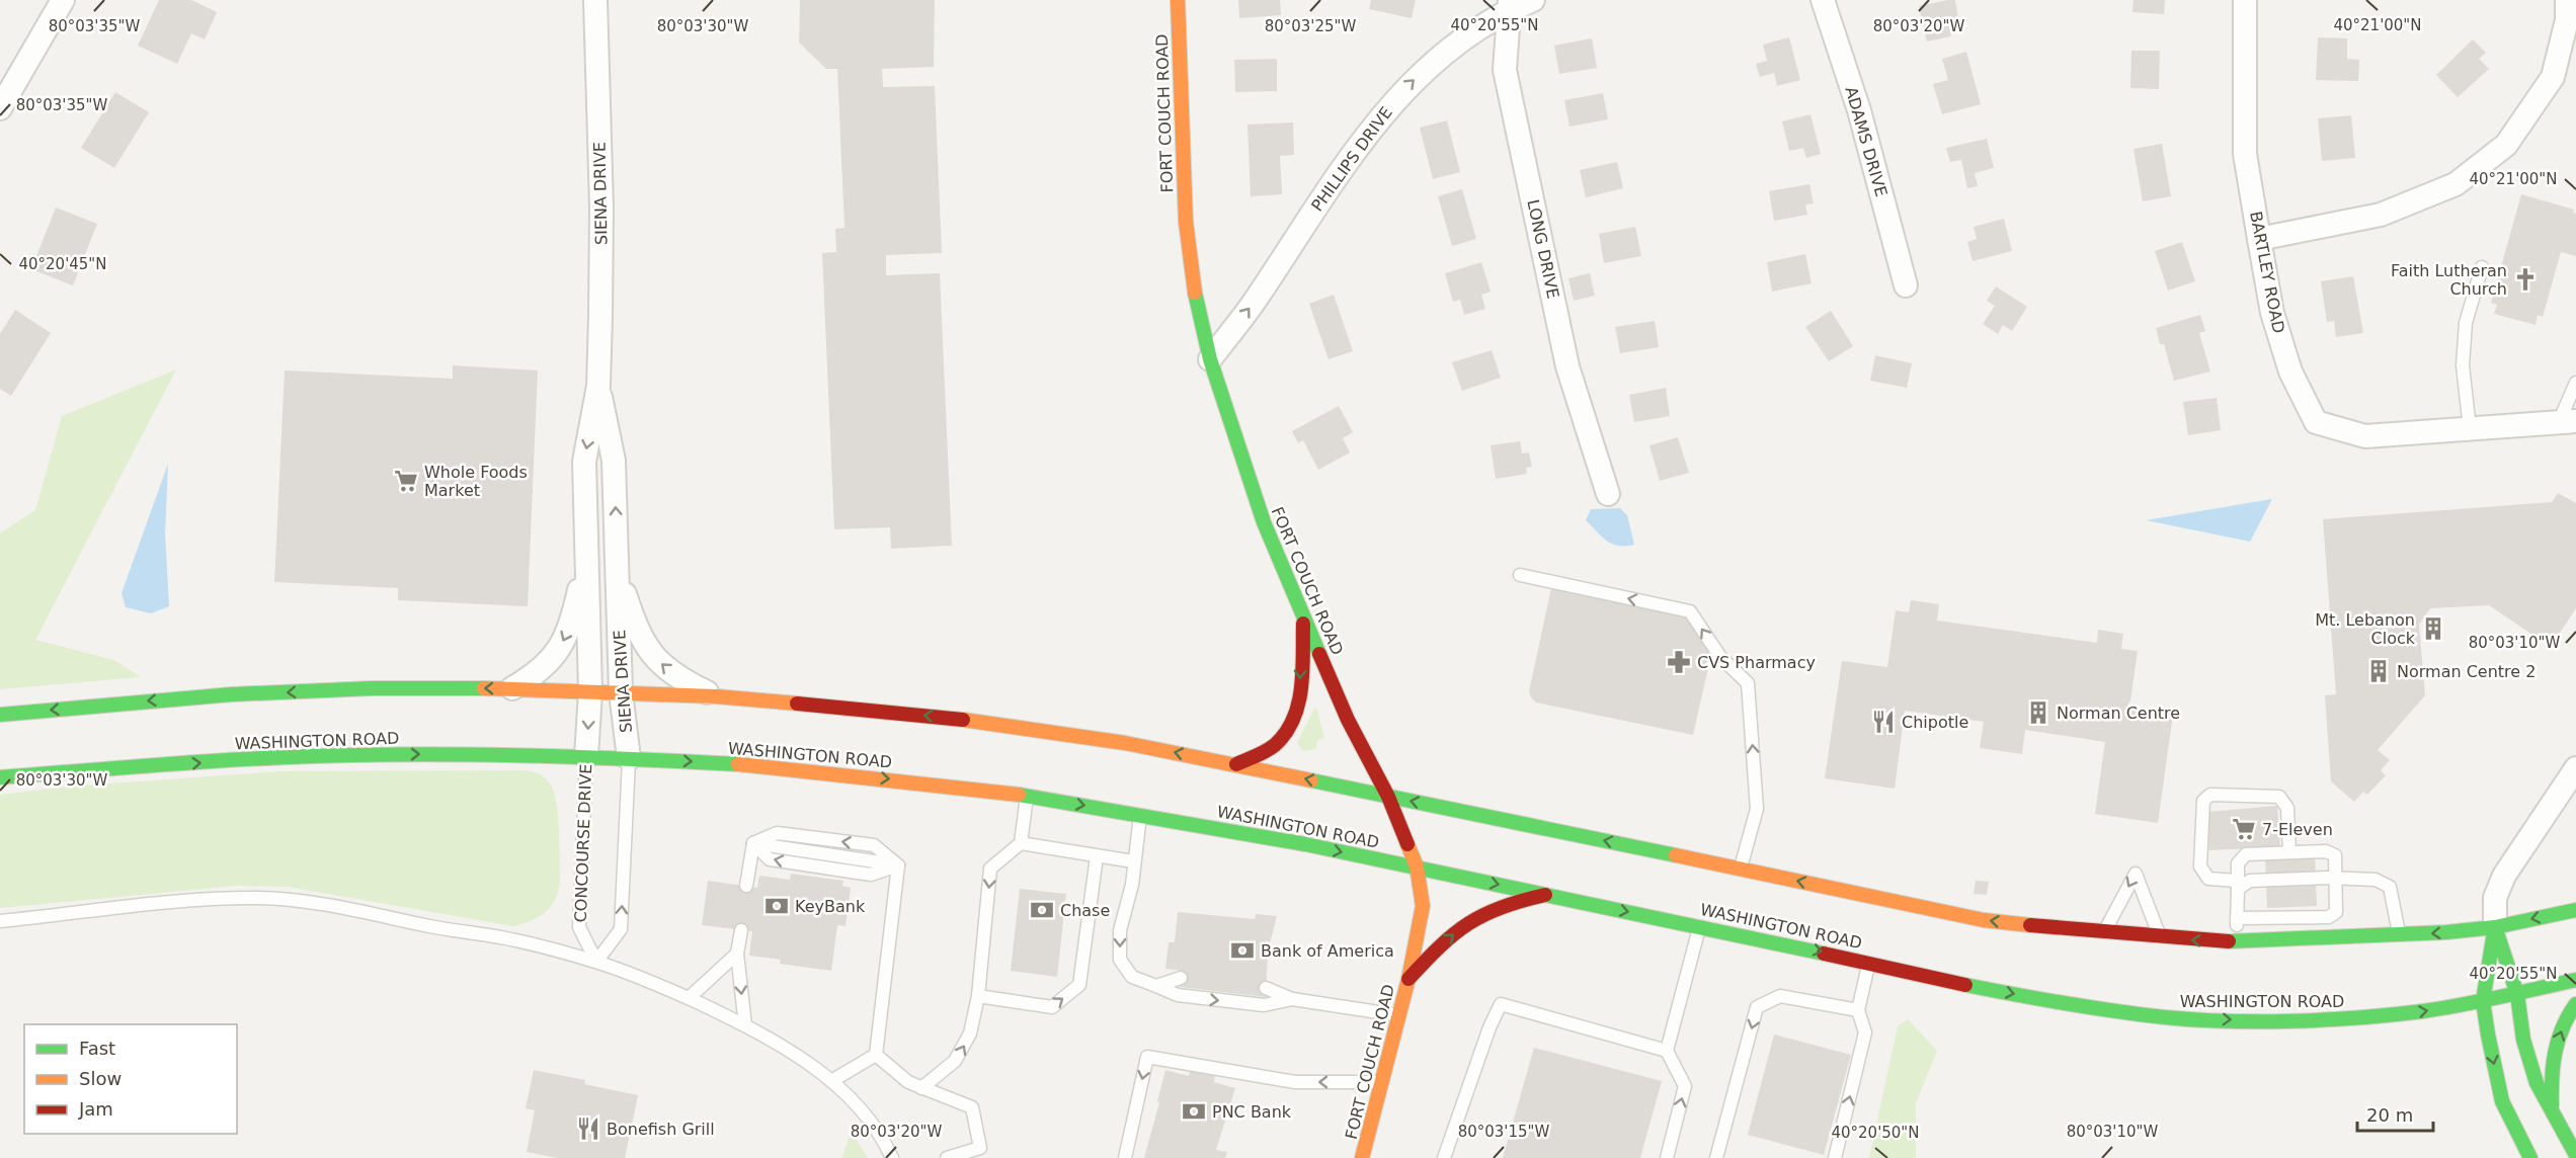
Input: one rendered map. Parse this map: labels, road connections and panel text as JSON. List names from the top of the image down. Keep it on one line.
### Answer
{"streets":{"main road":["FORT COUCH ROAD","WASHINGTON ROAD"],"street":["ADAMS DRIVE","PHILLIPS DRIVE","SIENA DRIVE","LONG DRIVE","BARTLEY ROAD","CONCOURSE DRIVE"]},"crossings":[["FORT COUCH ROAD","PHILLIPS DRIVE"],["FORT COUCH ROAD","WASHINGTON ROAD"],["PHILLIPS DRIVE","LONG DRIVE"],["SIENA DRIVE","WASHINGTON ROAD"],["SIENA DRIVE","CONCOURSE DRIVE"],["WASHINGTON ROAD","CONCOURSE DRIVE"]],"one_way":["PHILLIPS DRIVE"],"places":{"church":["Faith Lutheran Church"],"supermarket":["Whole Foods Market","7-Eleven"],"building":["Mt. Lebanon Clock","Norman Centre 2","Norman Centre"],"pharmacy":["CVS Pharmacy"],"restaurant":["Chipotle","Bonefish Grill"],"bank":["KeyBank","Chase","Bank of America","PNC Bank"]},"legend":["Fast","Slow","Jam"],"scale_bar":"20 m","coordinates":["40°21'00\"N","40°20'55\"N","80°03'35\"W","80°03'30\"W","80°03'25\"W","80°03'20\"W","40°20'45\"N","80°03'10\"W","80°03'15\"W","40°20'50\"N"]}
